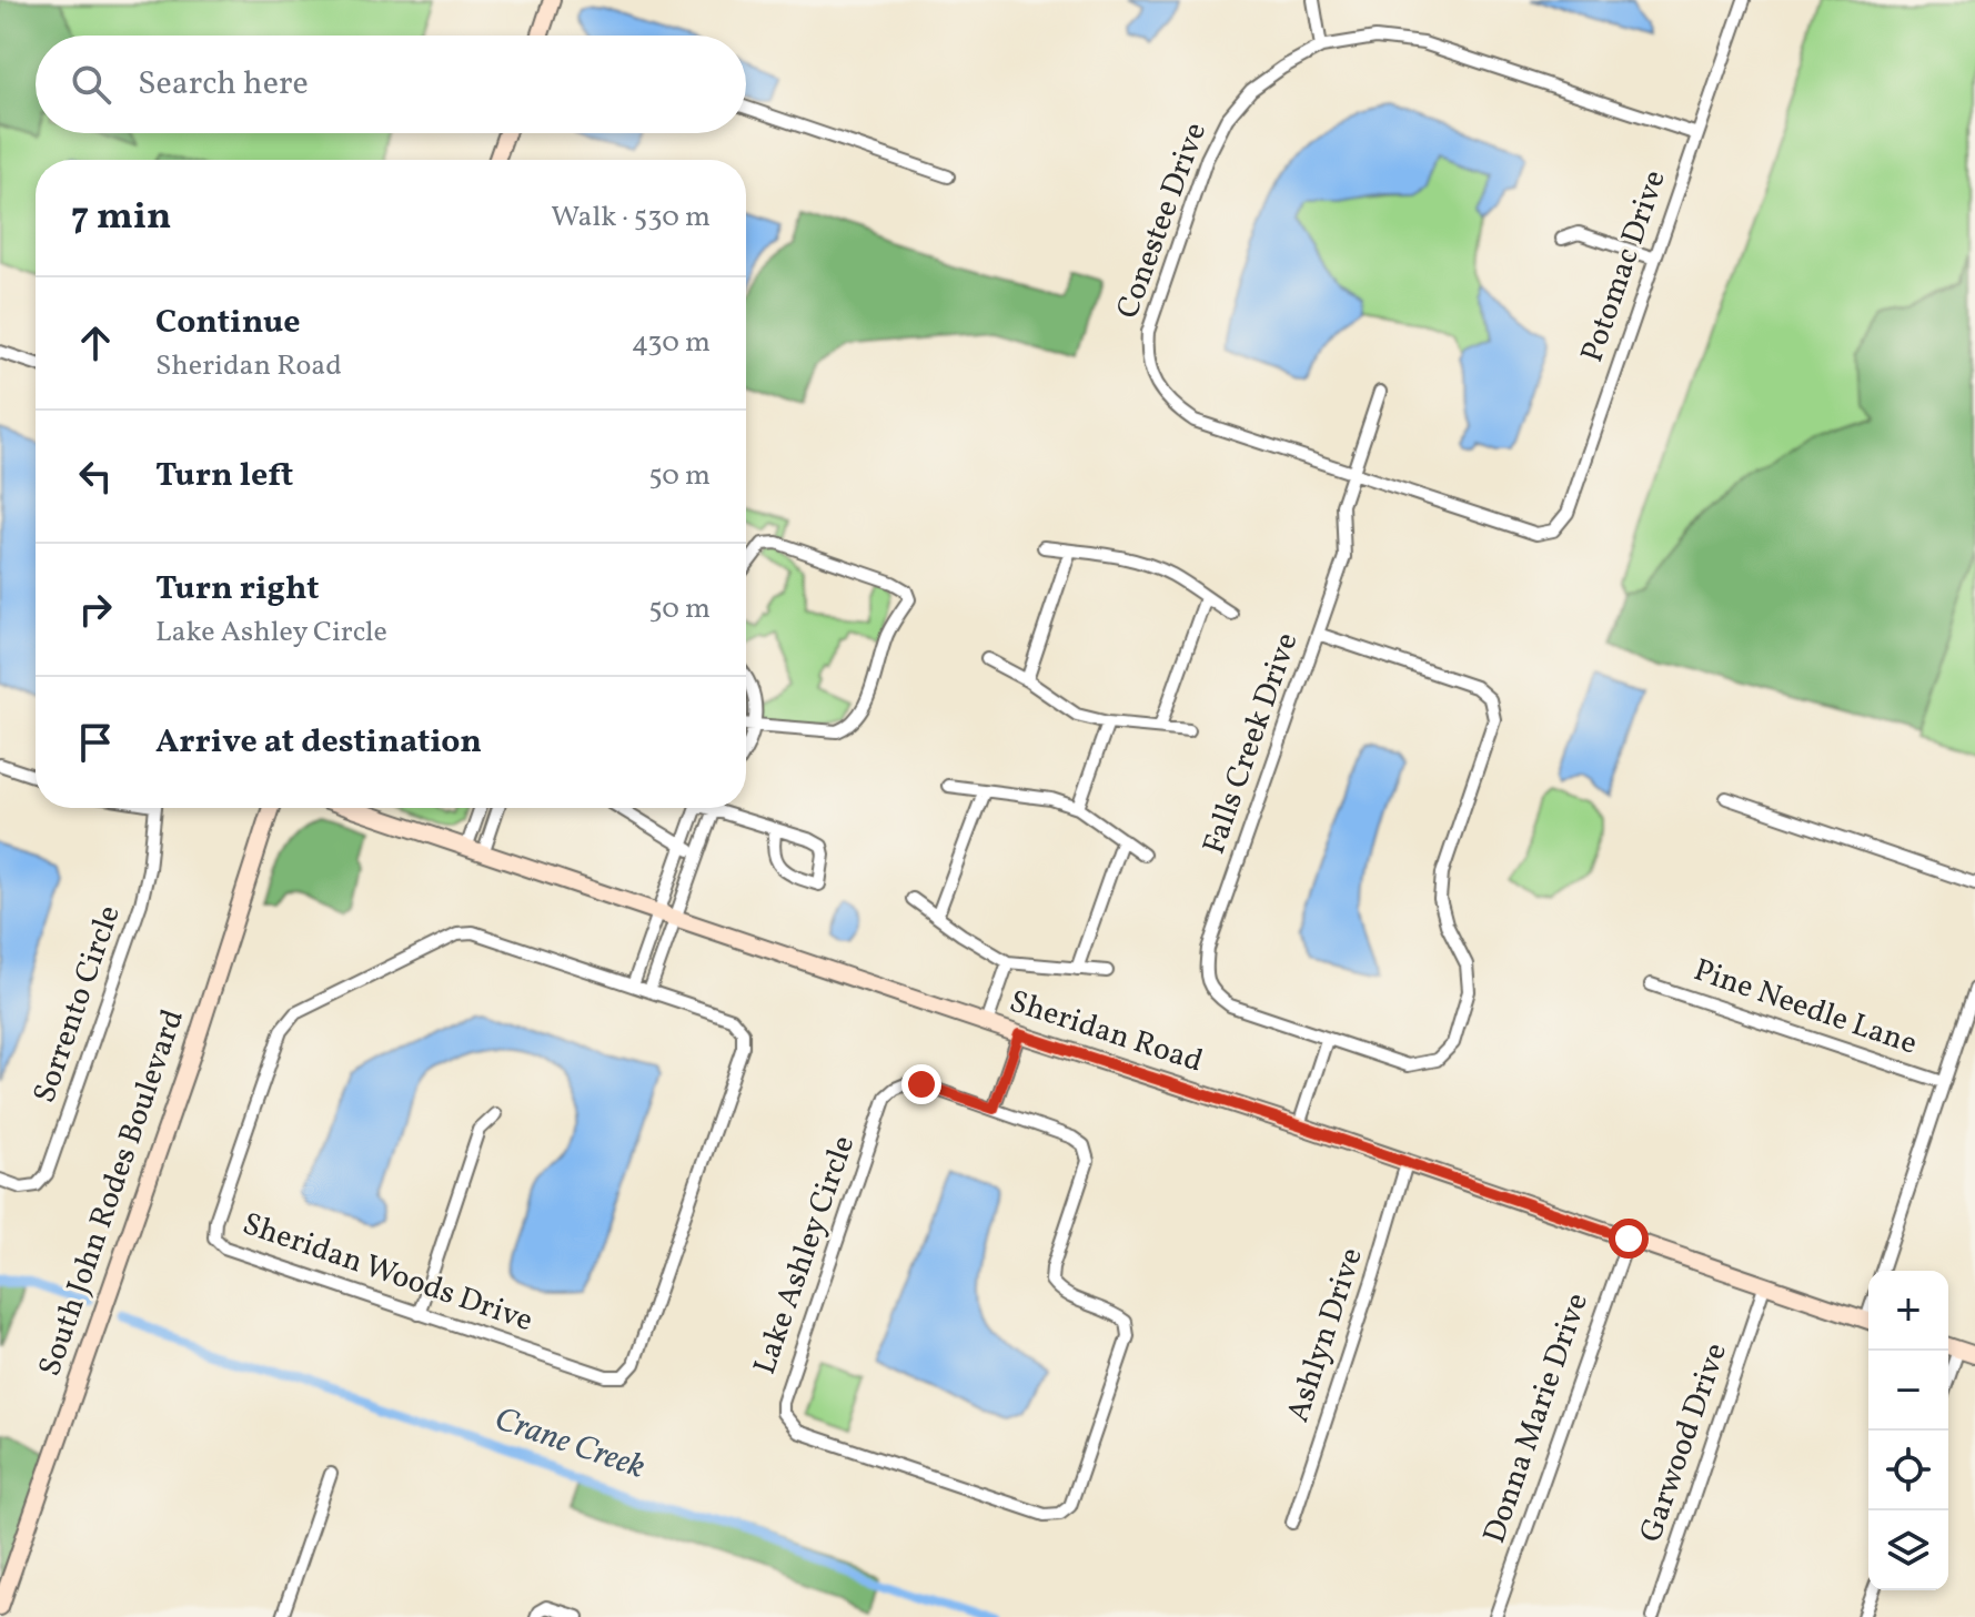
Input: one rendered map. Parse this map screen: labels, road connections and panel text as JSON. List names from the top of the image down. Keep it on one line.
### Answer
{"streets":{"street":["Conestee Drive","Potomac Drive","Falls Creek Drive","Sorrento Circle","Pine Needle Lane","Sheridan Road","South John Rodes Boulevard","Lake Ashley Circle","Sheridan Woods Drive","Ashlyn Drive","Donna Marie Drive","Garwood Drive"]},"crossings":[["Conestee Drive","Potomac Drive"],["Conestee Drive","Falls Creek Drive"],["Sheridan Road","Ashlyn Drive"],["Sheridan Road","Donna Marie Drive"],["Sheridan Road","Garwood Drive"]],"water":["Crane Creek"],"page":{"search":"Search here","heading":["7 min","Walk · 530 m"],"list":[["Continue","Sheridan Road","430 m"],["Turn left","50 m"],["Turn right","Lake Ashley Circle","50 m"],"Arrive at destination"],"map_buttons":["+","−"]}}
